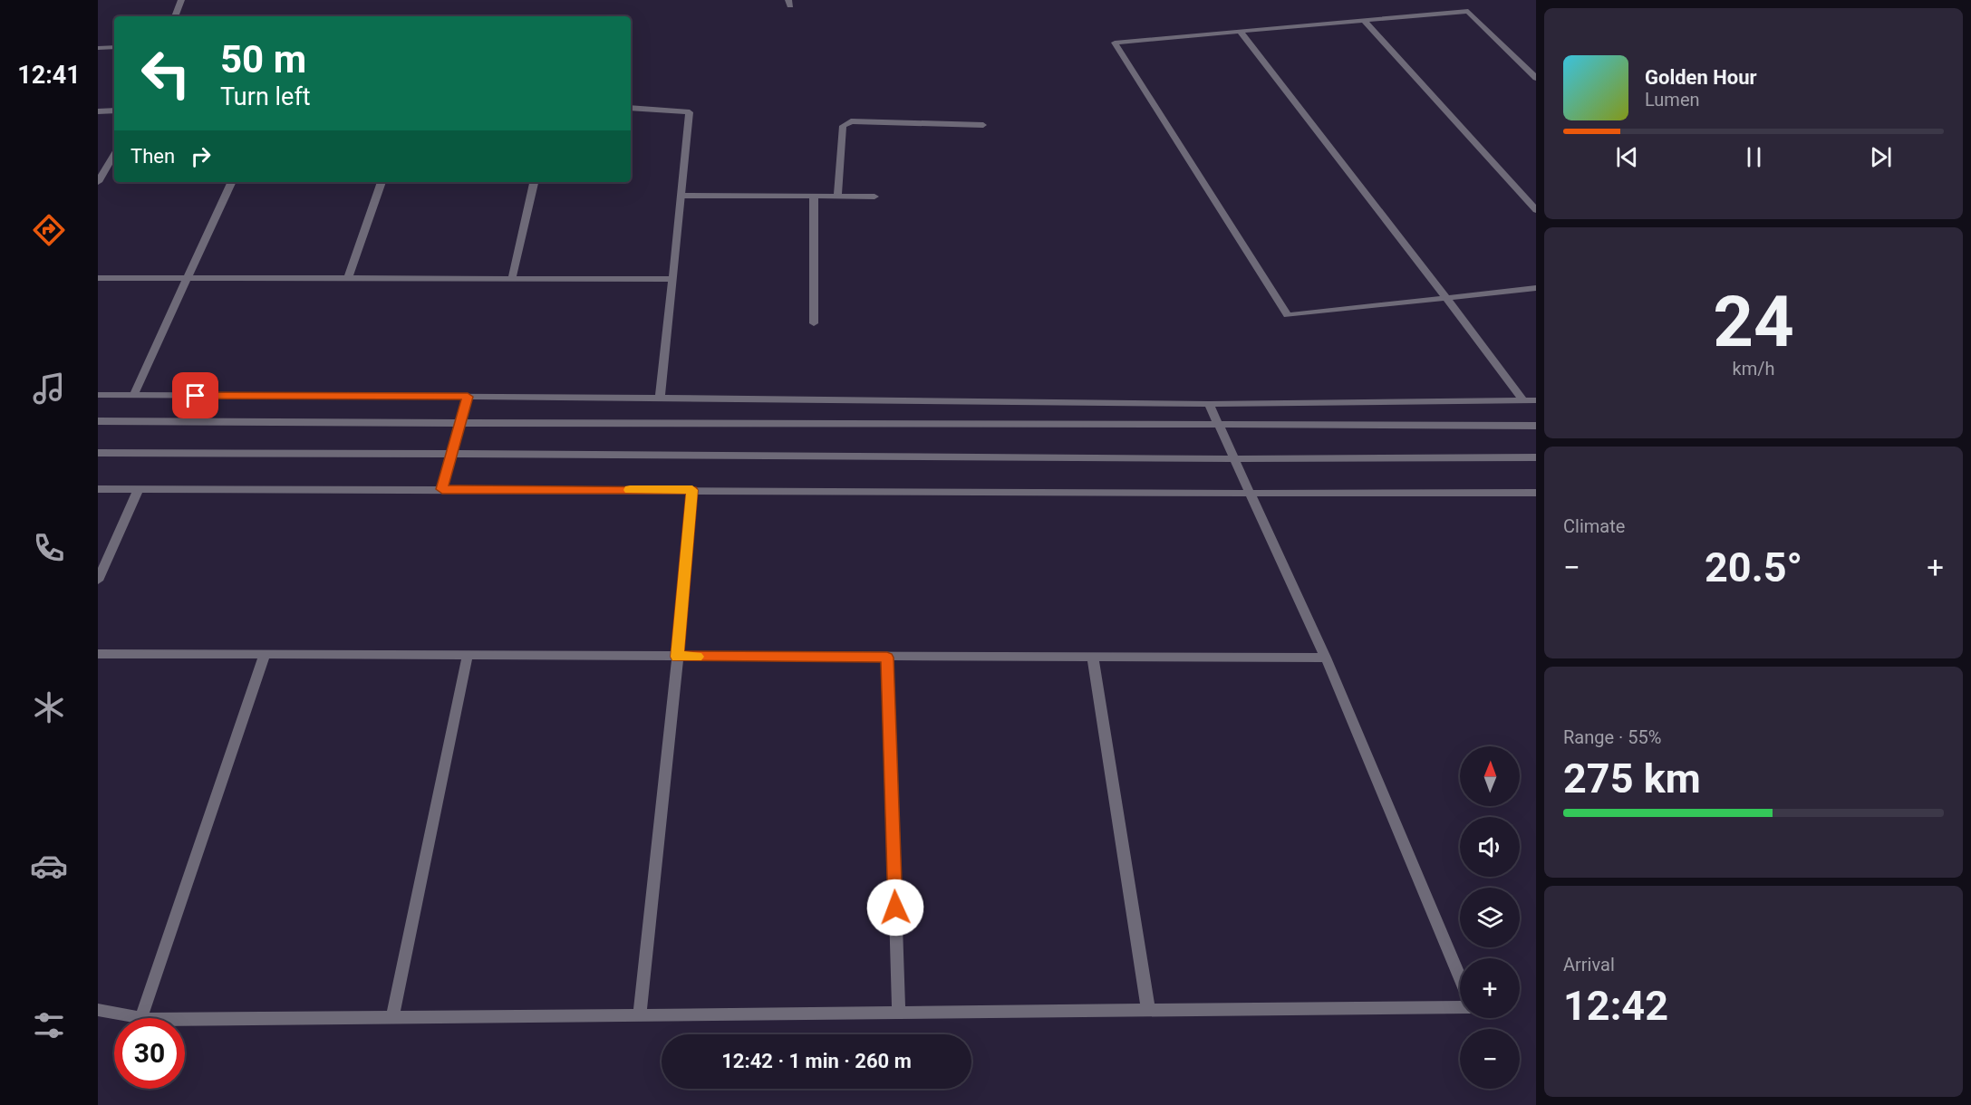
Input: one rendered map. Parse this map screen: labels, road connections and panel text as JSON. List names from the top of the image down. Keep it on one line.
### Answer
{"north":"top","page":{"tabs":"12:41","turn":["50 m","Turn left"],"song":["Golden Hour","Lumen"],"then":"Then","tile":[["24","km/h"],"Climate",["Range · 55%","275 km"],["Arrival","12:42"]],"heat":["−","20.5°","+"],"map_buttons":["+","−"],"limit":"30","trip":"12:42 · 1 min · 260 m"}}
